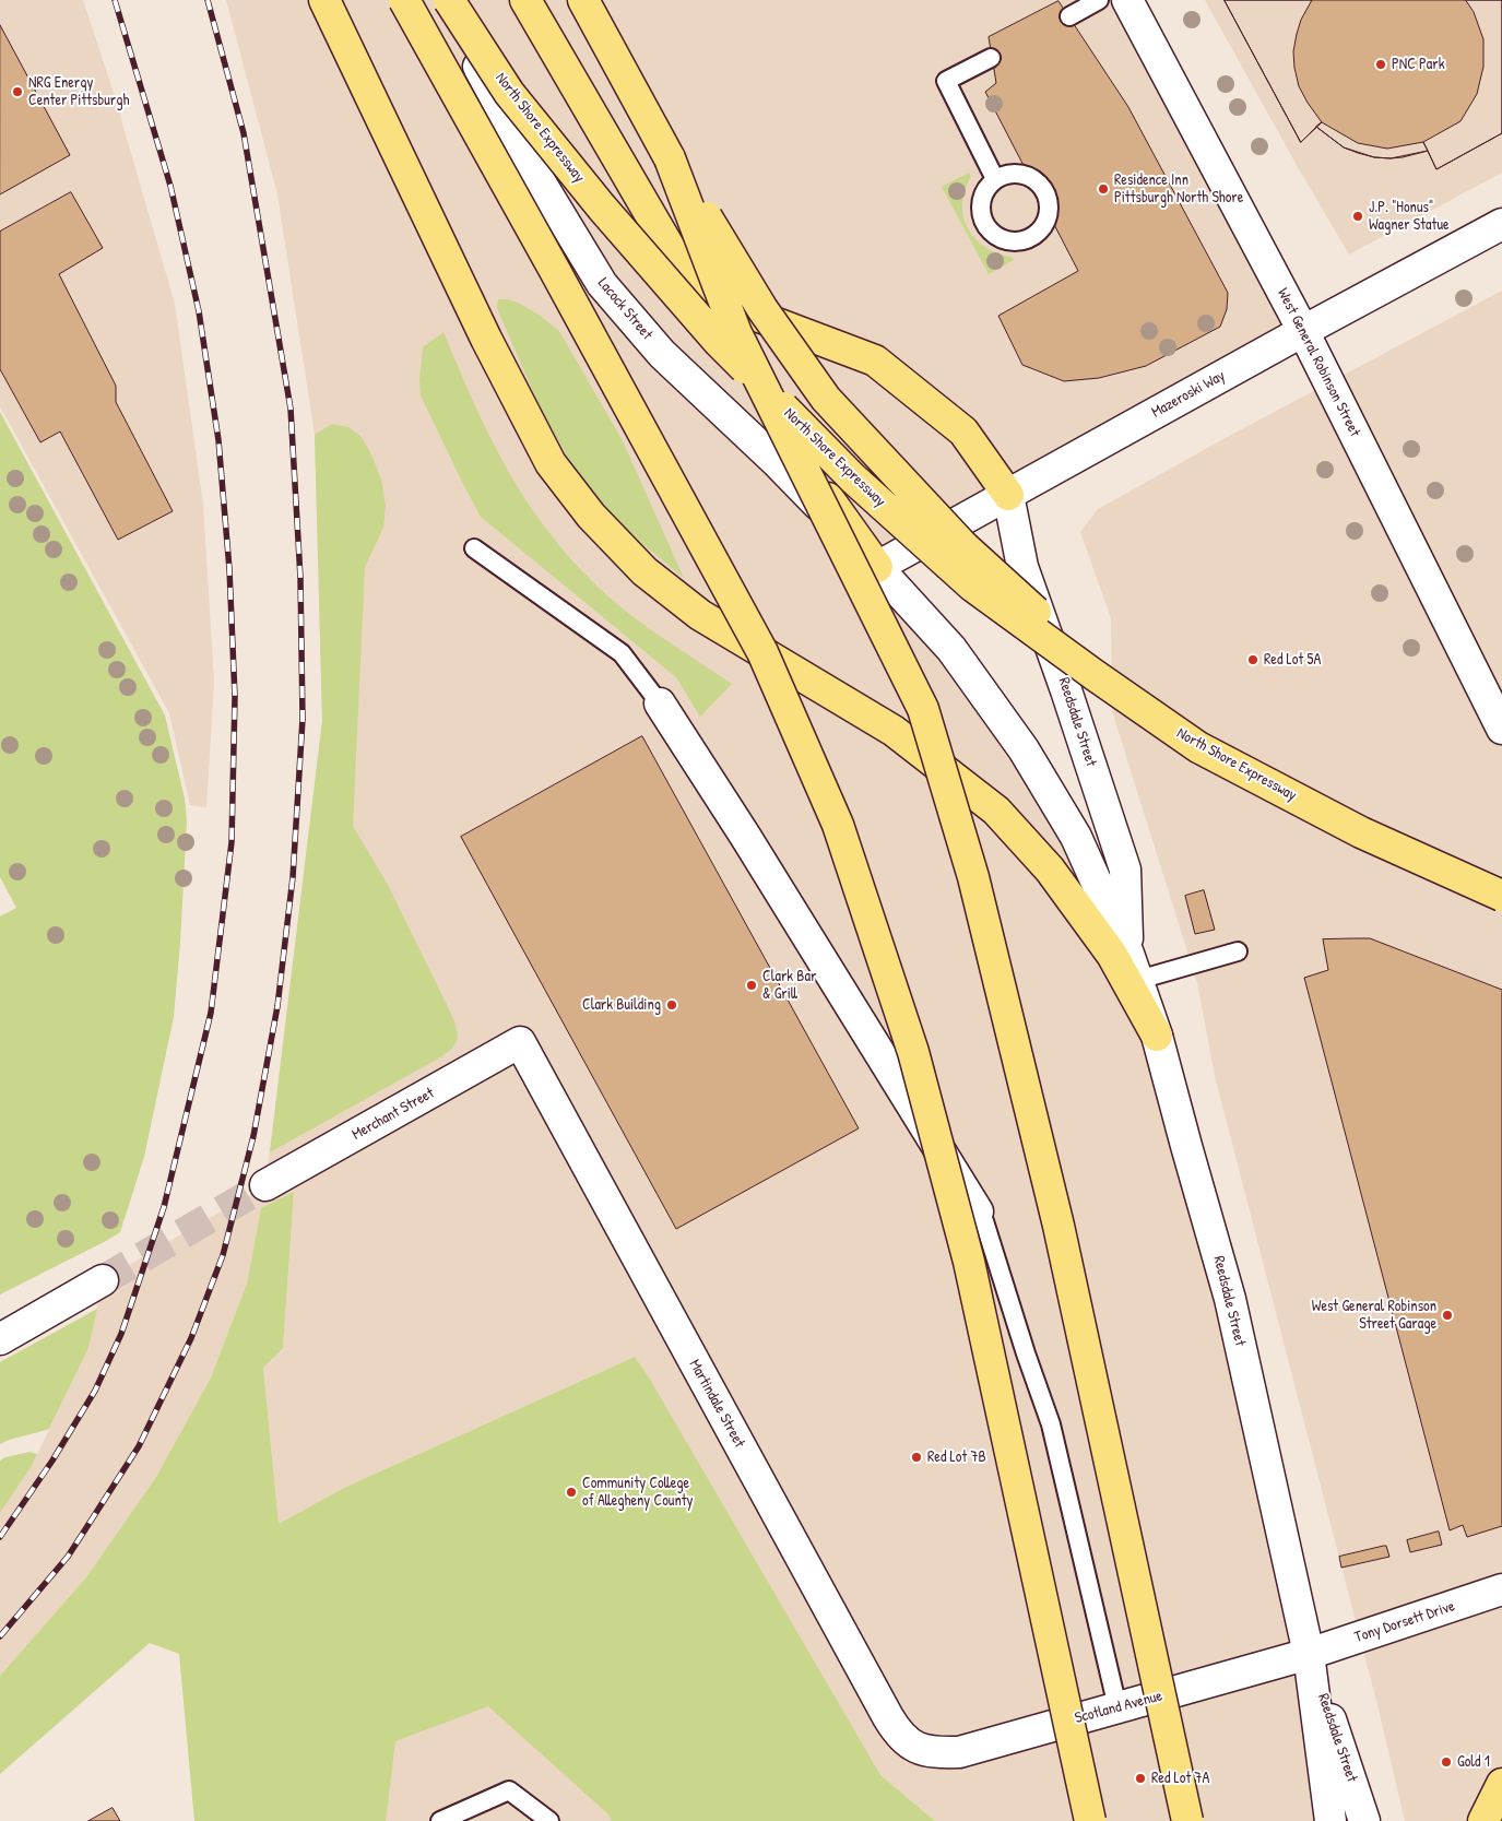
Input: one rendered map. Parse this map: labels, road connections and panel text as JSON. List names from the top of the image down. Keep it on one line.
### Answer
{"streets":{"highway":["North Shore Expressway"],"main road":["Lacock Street","West General Robinson Street","Mazeroski Way","Reedsdale Street","Merchant Street","Martindale Street","Tony Dorsett Drive","Scotland Avenue"]},"crossings":[["Lacock Street","Mazeroski Way"],["Lacock Street","Reedsdale Street"],["West General Robinson Street","Mazeroski Way"],["Mazeroski Way","Reedsdale Street"],["Reedsdale Street","Tony Dorsett Drive"],["Reedsdale Street","Scotland Avenue"],["Merchant Street","Martindale Street"],["Martindale Street","Scotland Avenue"],["Tony Dorsett Drive","Scotland Avenue"]],"places":["PNC Park","NRG Energy Center Pittsburgh","Residence Inn Pittsburgh North Shore","J.P. \"Honus\" Wagner Statue","Red Lot 5A","Clark Bar & Grill","Clark Building","West General Robinson Street Garage","Red Lot 7B","Community College of Allegheny County","Gold 1","Red Lot 7A"]}
